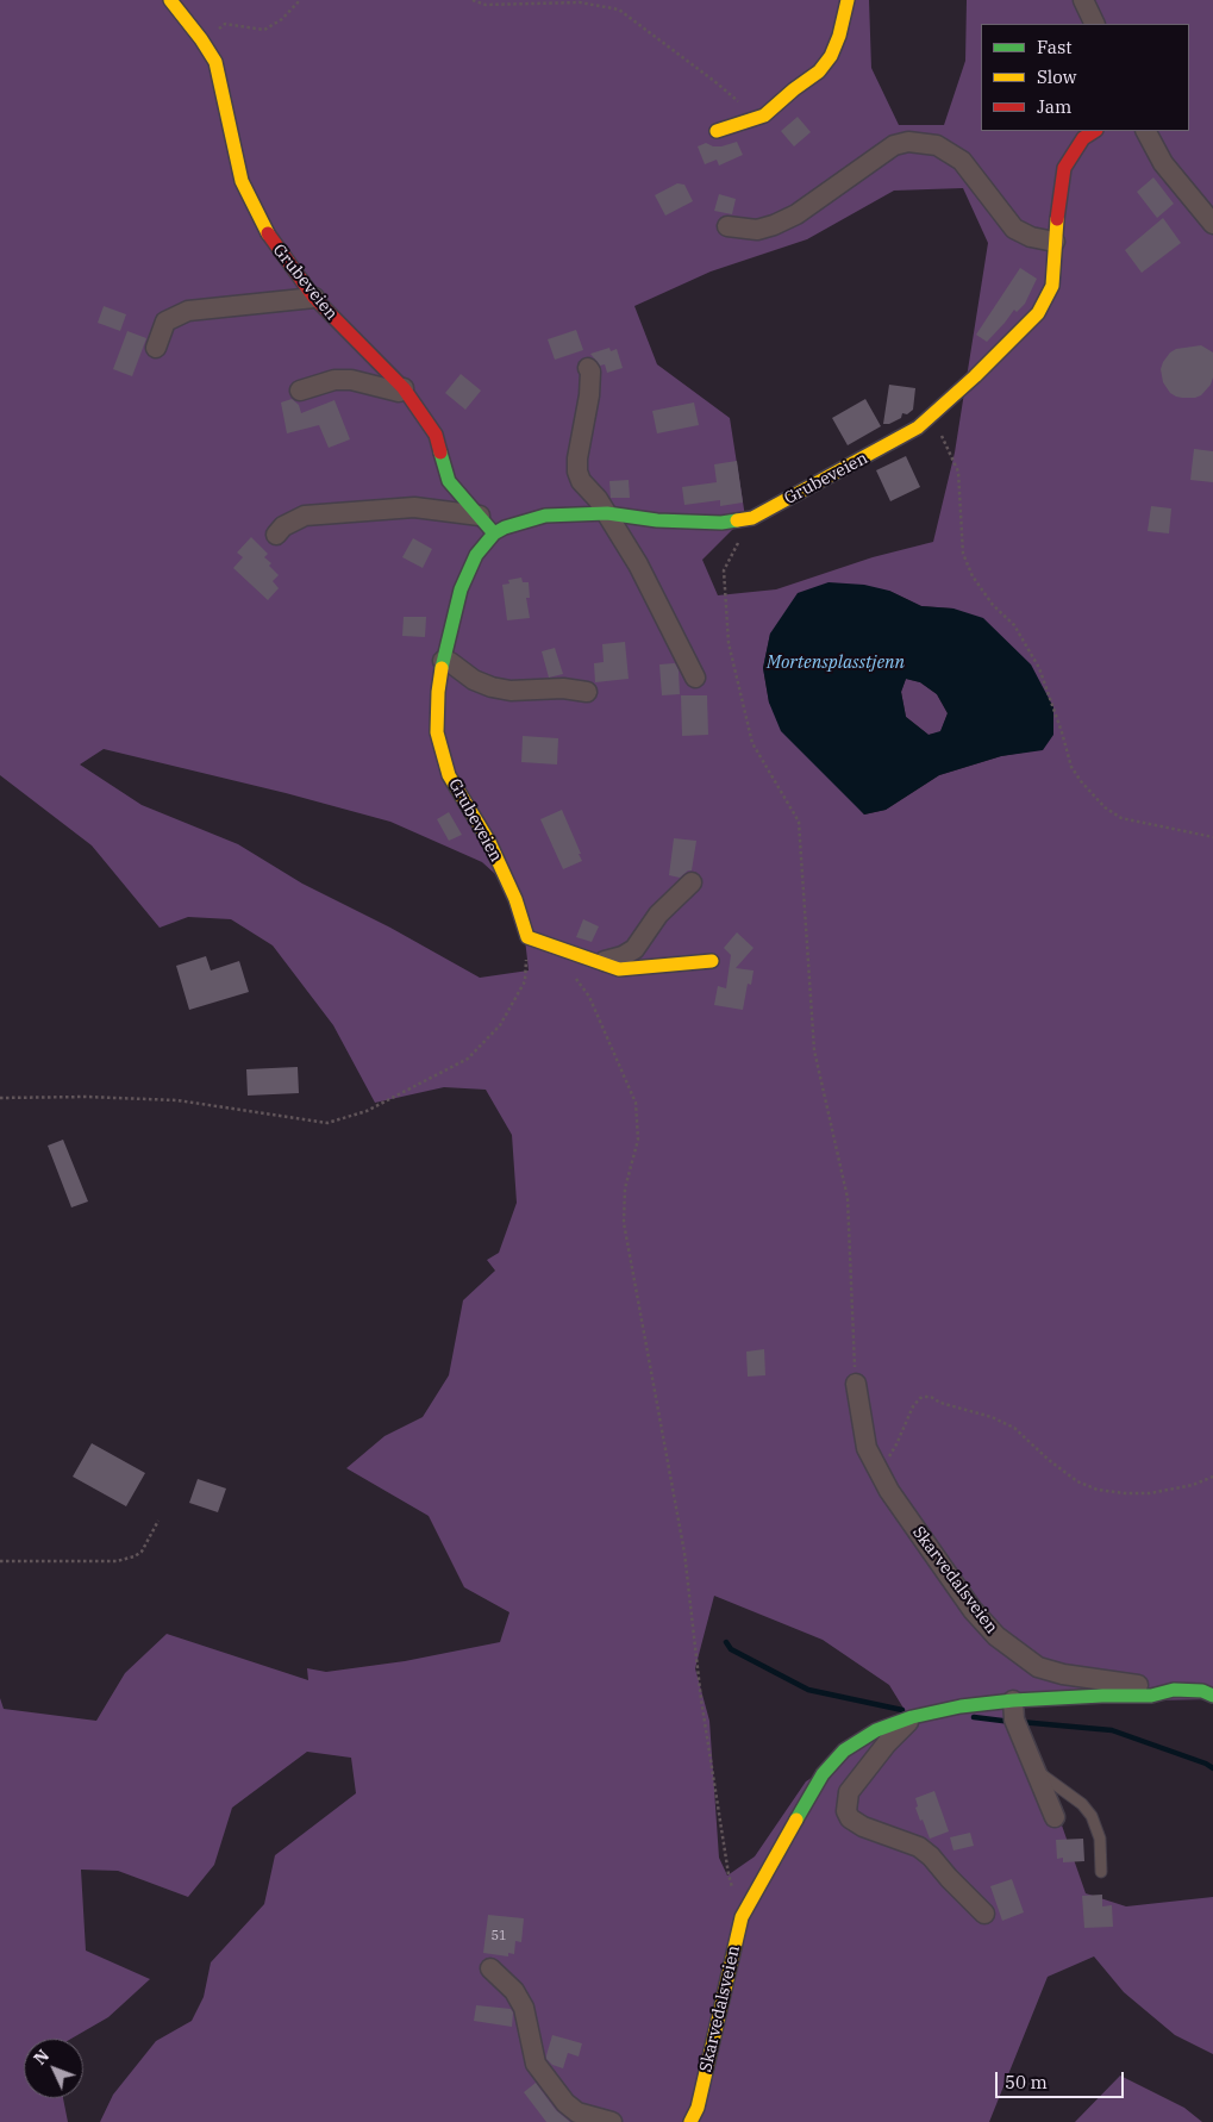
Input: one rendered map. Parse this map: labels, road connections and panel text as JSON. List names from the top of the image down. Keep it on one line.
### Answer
{"streets":{"street":["Grubeveien","Skarvedalsveien"]},"water":["Mortensplasstjenn"],"house_numbers":["51"],"legend":["Fast","Slow","Jam"],"scale_bar":"50 m","north":"top left"}
